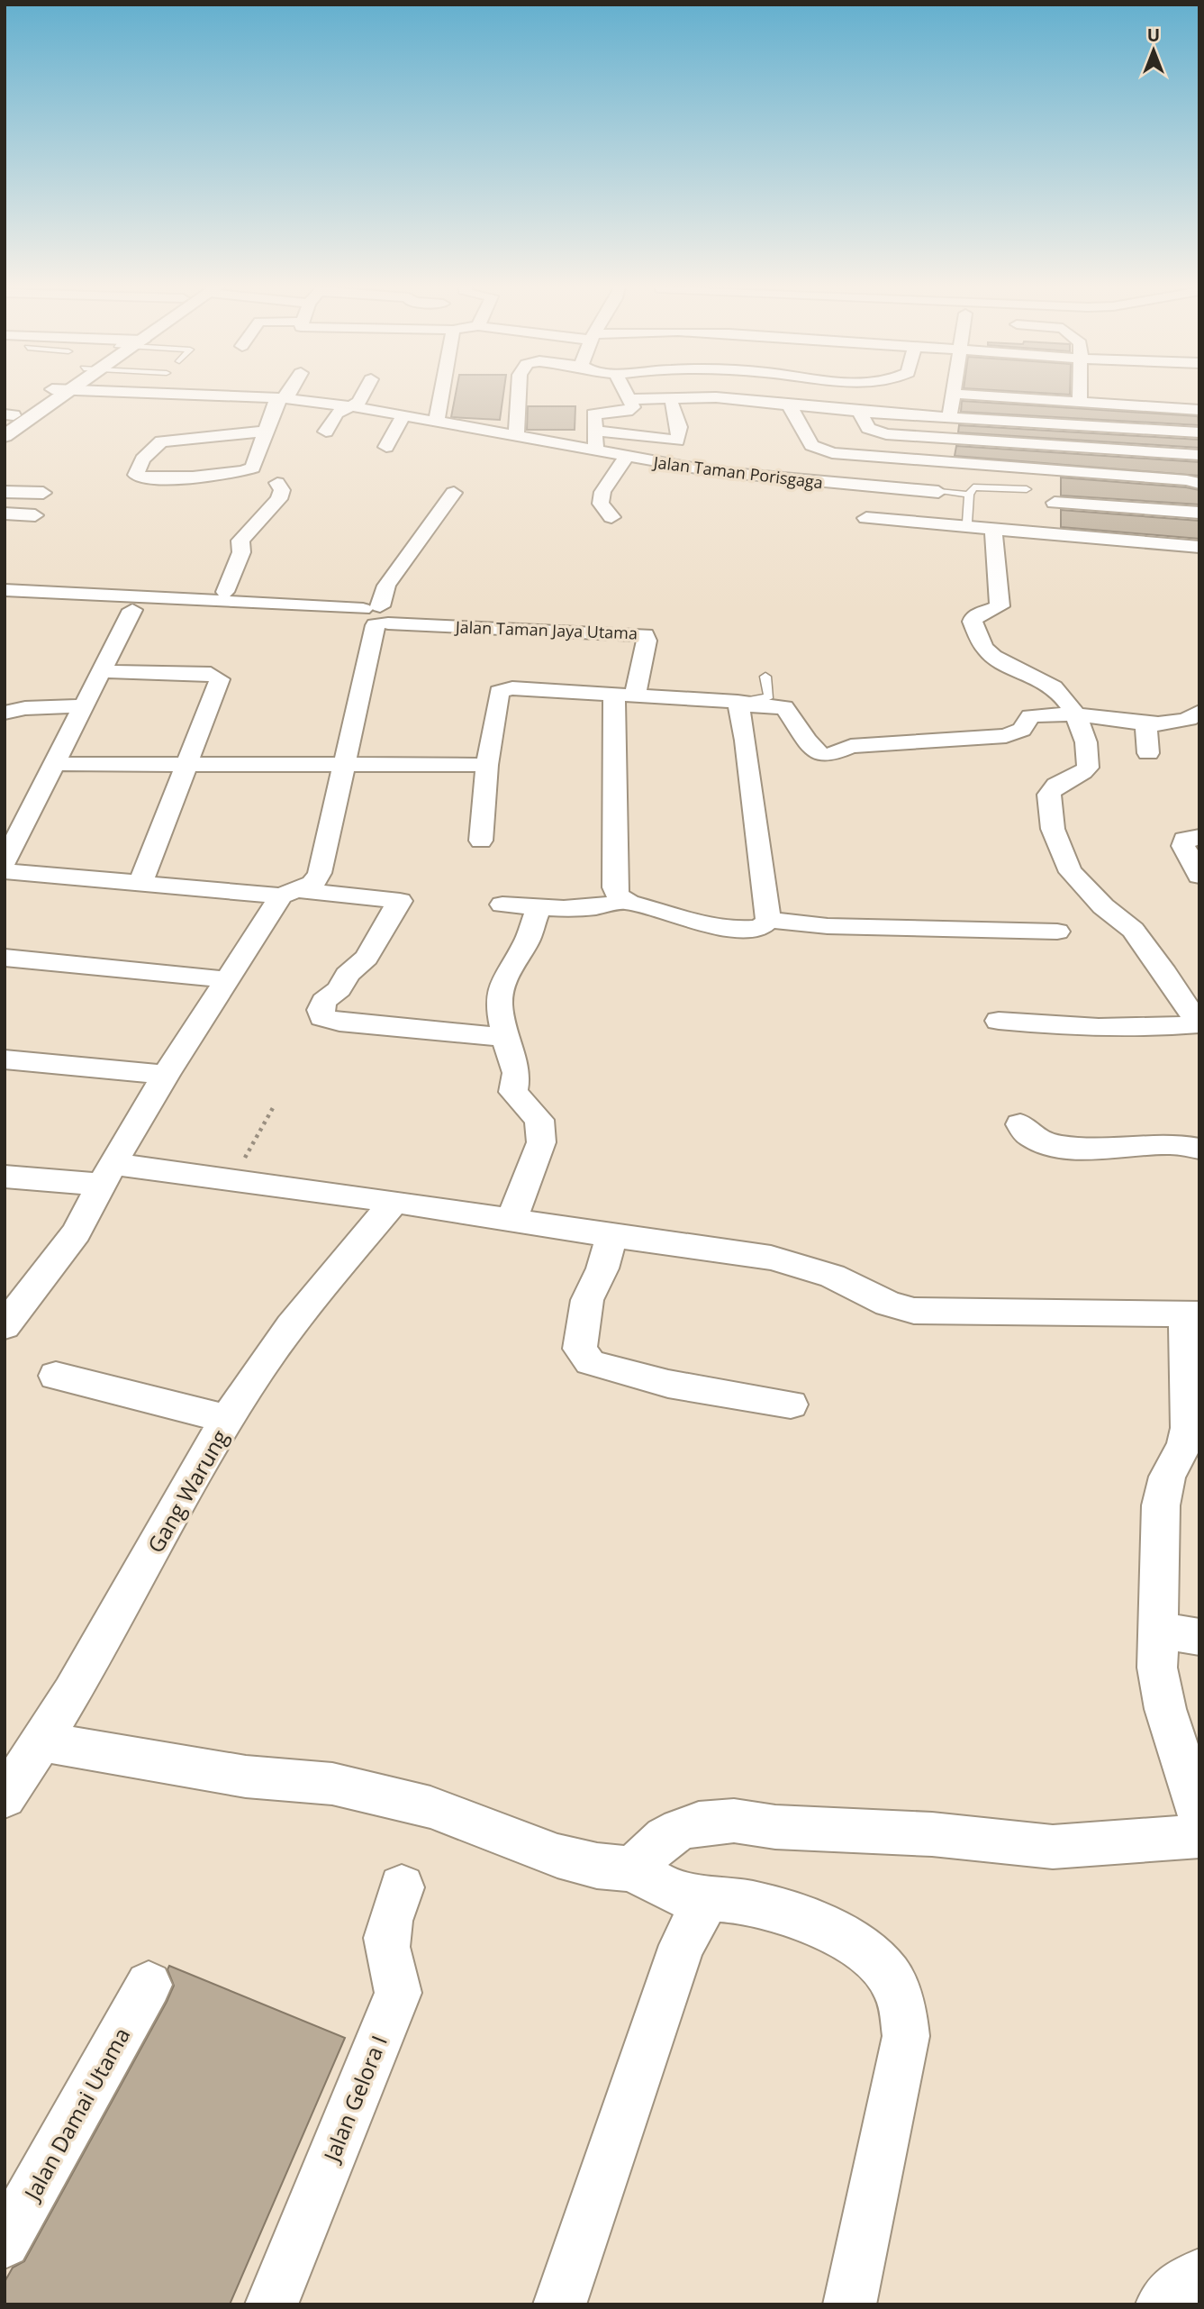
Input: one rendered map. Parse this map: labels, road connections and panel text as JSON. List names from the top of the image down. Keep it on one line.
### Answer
{"streets":{"street":["Jalan Taman Porisgaga","Jalan Taman Jaya Utama","Gang Warung","Jalan Gelora I","Jalan Damai Utama"]},"north":"top"}
